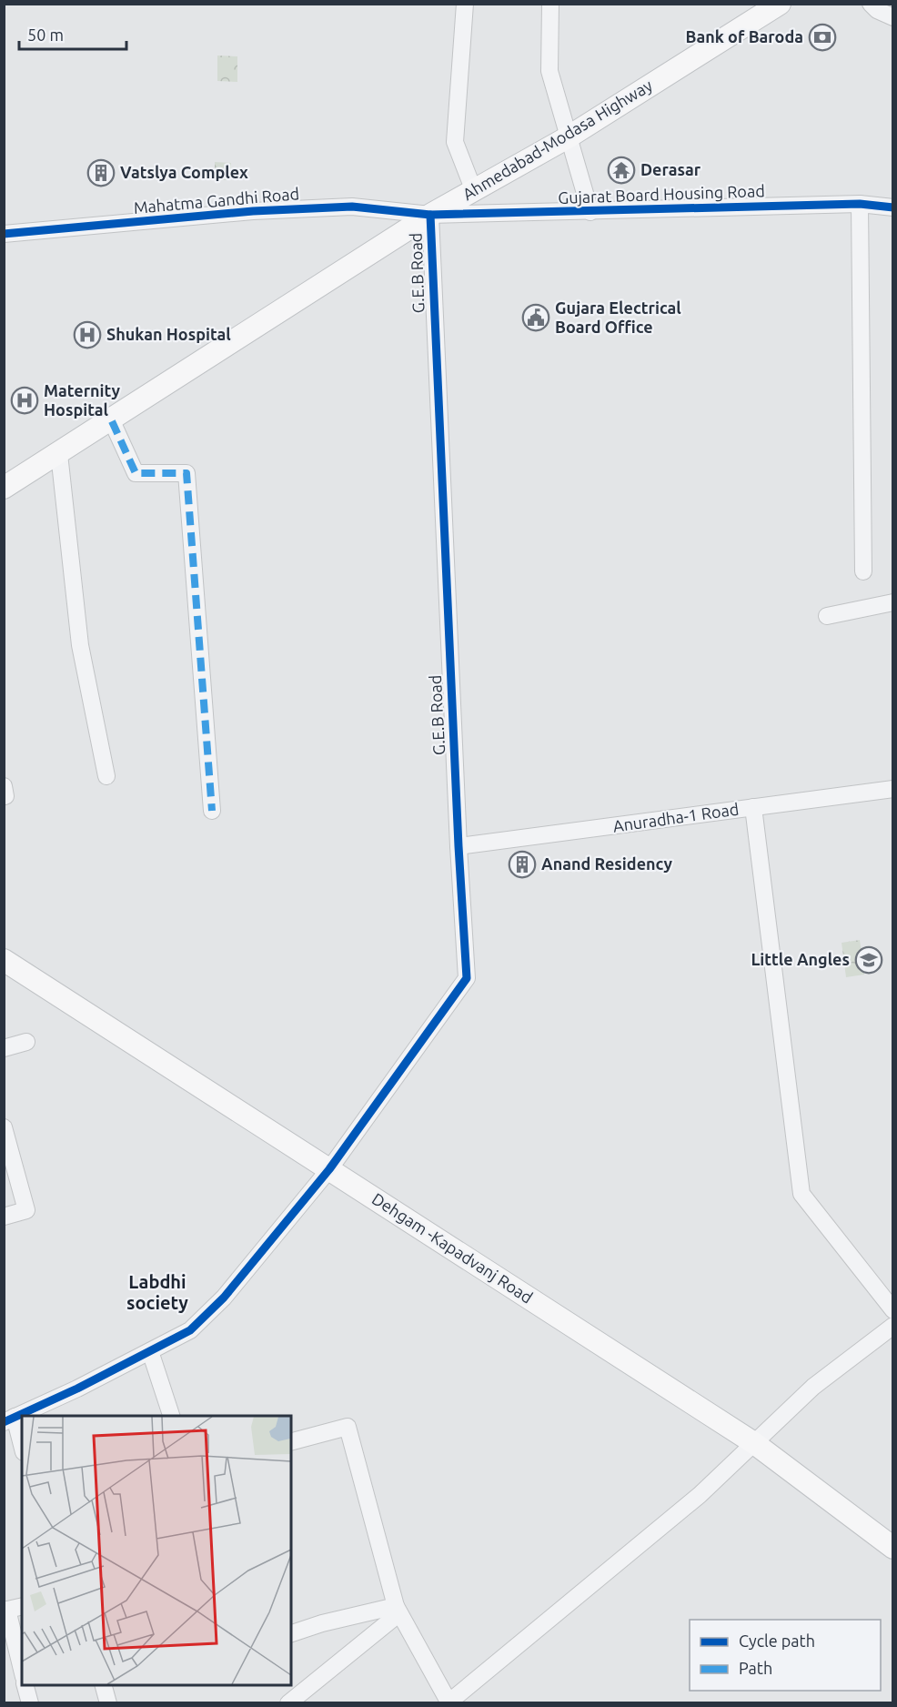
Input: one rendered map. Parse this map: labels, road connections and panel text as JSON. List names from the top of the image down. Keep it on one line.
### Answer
{"streets":{"main road":["Ahmedabad-Modasa Highway","Dehgam -Kapadvanj Road"],"street":["Gujarat Board Housing Road","Mahatma Gandhi Road","G.E.B Road","Anuradha-1 Road"]},"crossings":[["Ahmedabad-Modasa Highway","Gujarat Board Housing Road"],["Ahmedabad-Modasa Highway","Mahatma Gandhi Road"],["Ahmedabad-Modasa Highway","G.E.B Road"],["Gujarat Board Housing Road","Mahatma Gandhi Road"],["Gujarat Board Housing Road","G.E.B Road"],["Mahatma Gandhi Road","G.E.B Road"],["G.E.B Road","Anuradha-1 Road"],["G.E.B Road","Dehgam -Kapadvanj Road"]],"districts":["Labdhi society"],"places":{"bank":["Bank of Baroda"],"temple":["Derasar"],"building":["Vatslya Complex","Anand Residency"],"public building":["Gujara Electrical Board Office"],"hospital":["Shukan Hospital","Maternity Hospital"],"school or university":["Little Angles"]},"legend":["Cycle path","Path"],"scale_bar":"50 m"}
